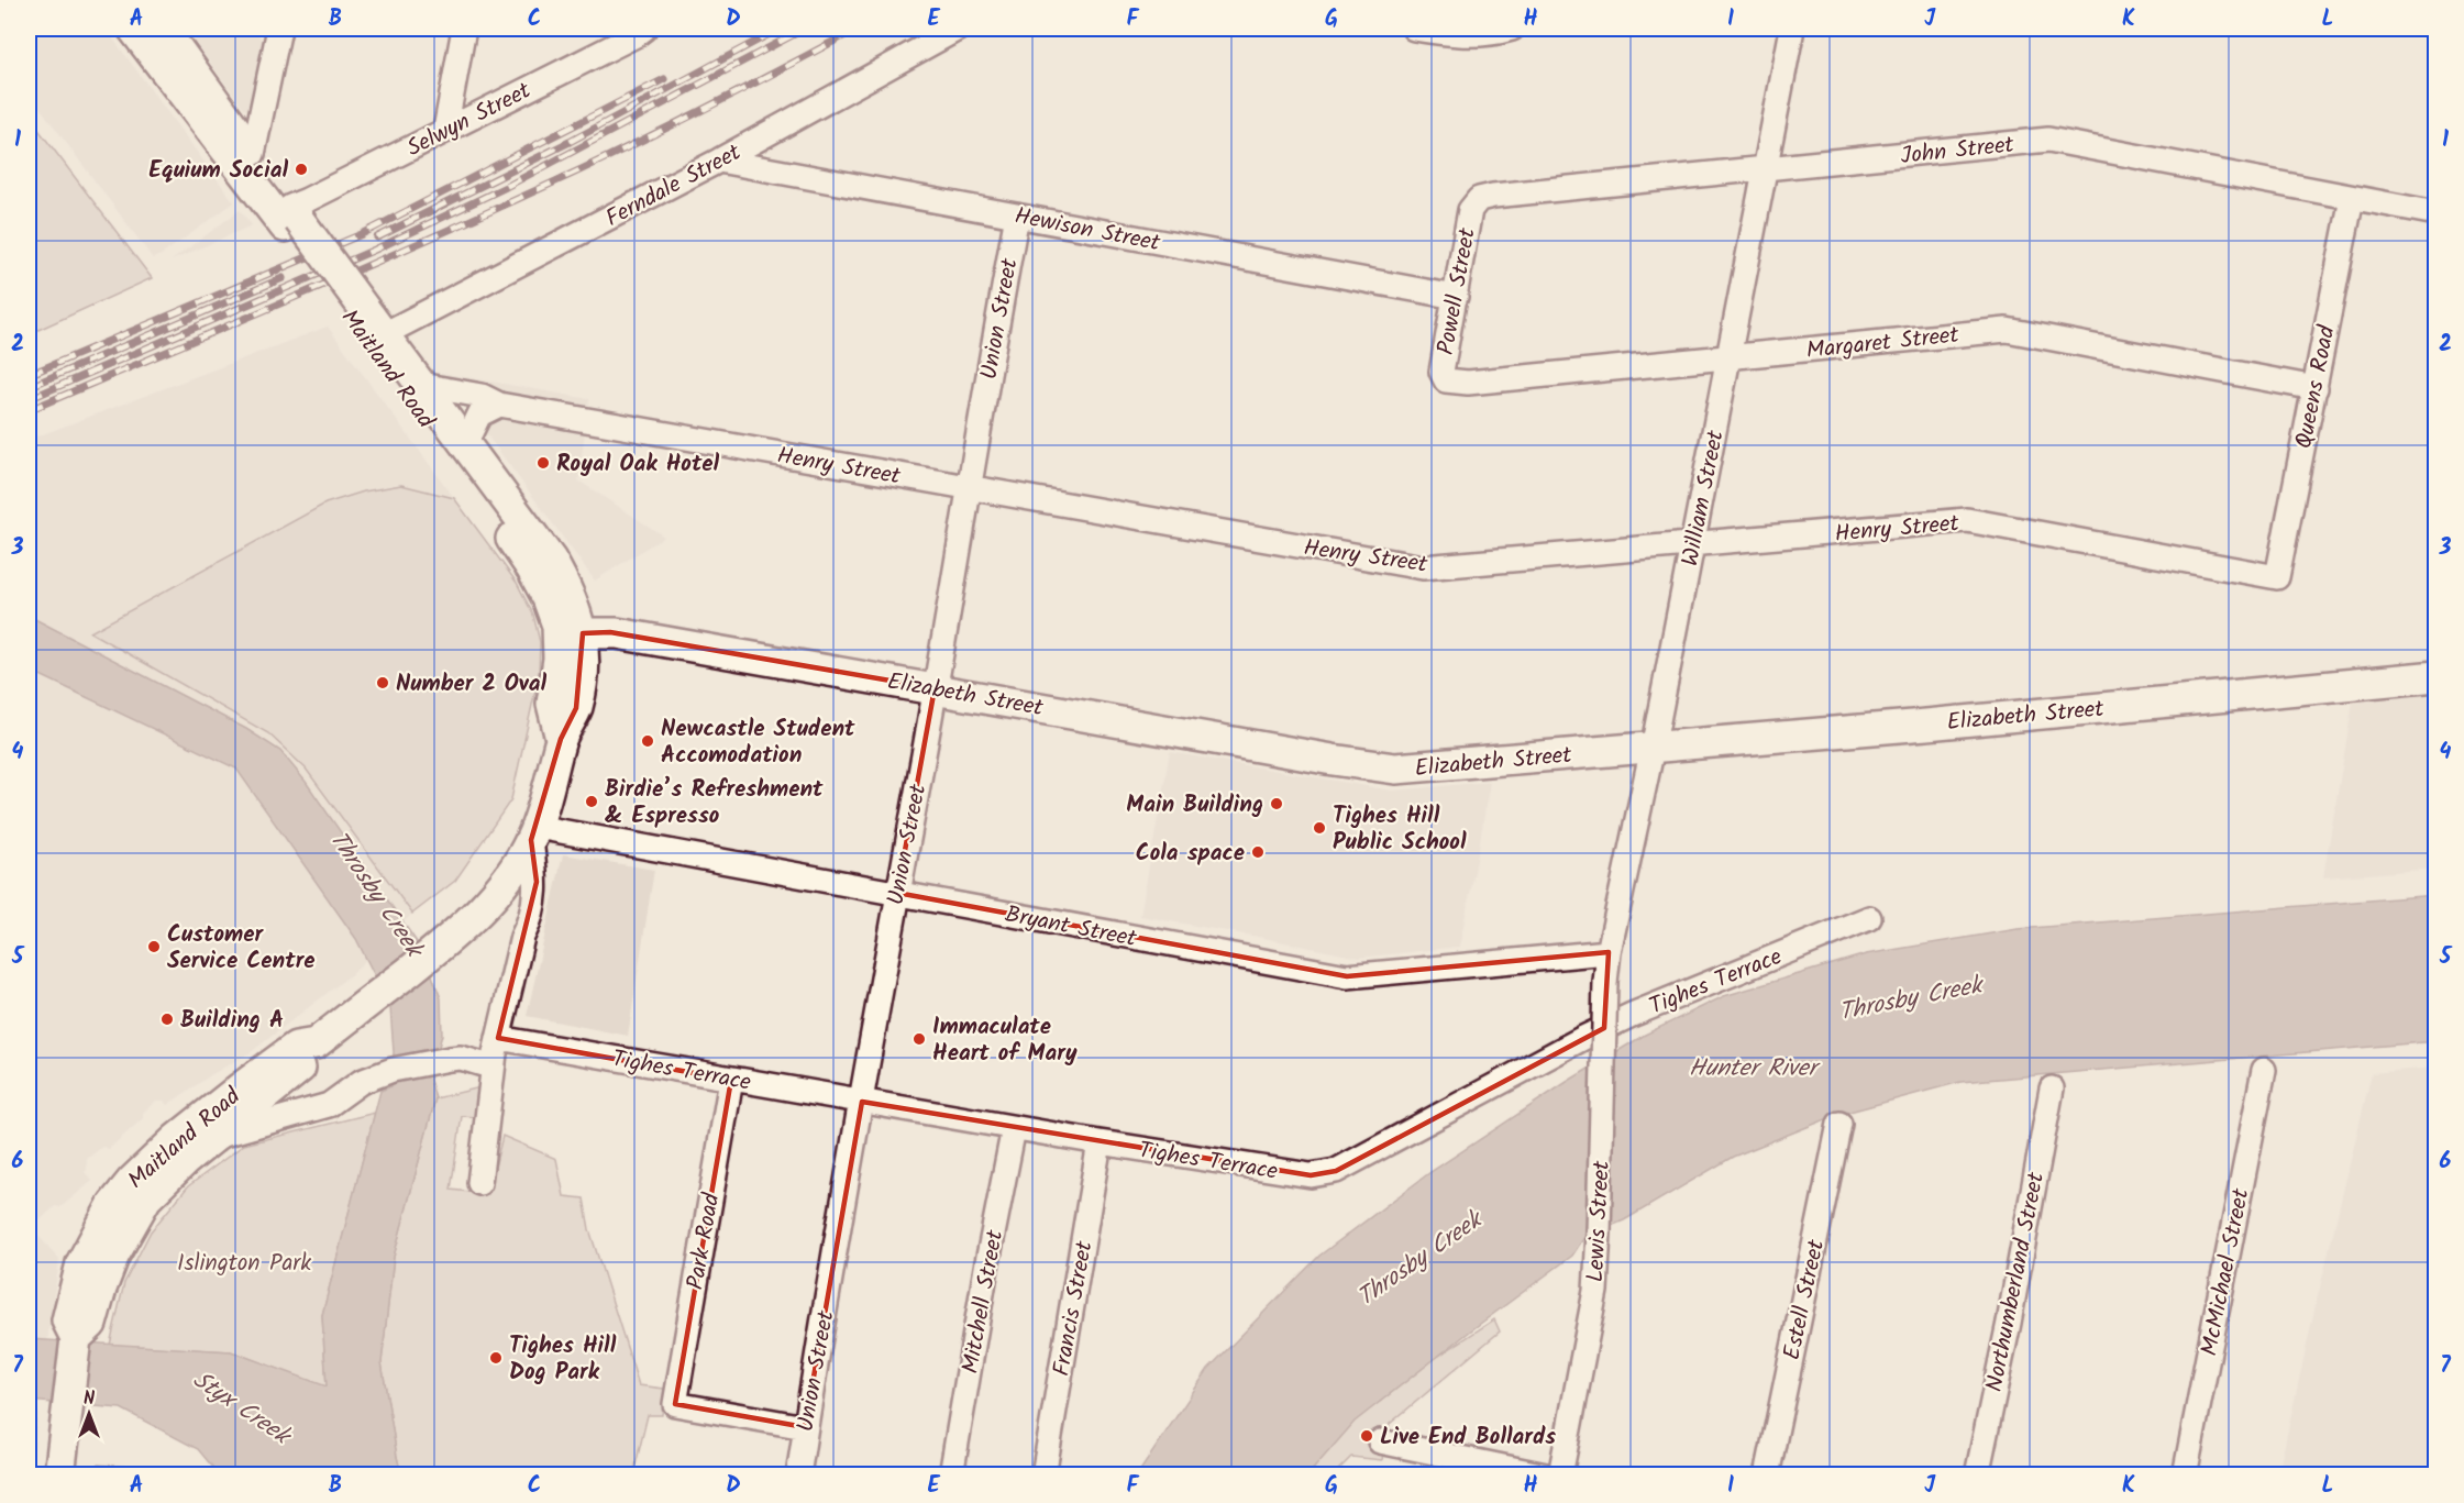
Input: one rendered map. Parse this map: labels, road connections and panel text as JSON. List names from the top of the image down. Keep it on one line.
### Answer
{"streets":{"main road":["Maitland Road","Elizabeth Street"],"street":["Selwyn Street","John Street","Ferndale Street","Hewison Street","Powell Street","Union Street","Margaret Street","Queens Road","Henry Street","William Street","Bryant Street","Tighes Terrace","Lewis Street","Park Road","McMichael Street","Northumberland Street","Estell Street","Mitchell Street","Francis Street"]},"crossings":[["Selwyn Street","Maitland Road"],["John Street","Powell Street"],["John Street","Queens Road"],["John Street","William Street"],["Ferndale Street","Hewison Street"],["Ferndale Street","Maitland Road"],["Hewison Street","Powell Street"],["Hewison Street","Union Street"],["Powell Street","Margaret Street"],["Union Street","Henry Street"],["Union Street","Elizabeth Street"],["Union Street","Bryant Street"],["Union Street","Tighes Terrace"],["Union Street","Park Road"],["Margaret Street","Queens Road"],["Margaret Street","William Street"],["Maitland Road","Henry Street"],["Maitland Road","Elizabeth Street"],["Maitland Road","Bryant Street"],["Queens Road","Henry Street"],["Henry Street","William Street"],["William Street","Elizabeth Street"],["William Street","Bryant Street"],["William Street","Lewis Street"],["Bryant Street","Lewis Street"],["Tighes Terrace","Park Road"],["Tighes Terrace","Mitchell Street"],["Tighes Terrace","Francis Street"]],"water":["Throsby Creek","Hunter River","Styx Creek"],"parks":["Islington Park"],"places":["Equium Social","Royal Oak Hotel","Number 2 Oval","Newcastle Student Accomodation","Birdie’s Refreshment & Espresso","Main Building","Tighes Hill Public School","Cola space","Customer Service Centre","Building A","Immaculate Heart of Mary","Tighes Hill Dog Park","Live End Bollards"],"north":"top","grid":{"columns":["A","B","C","D","E","F","G","H","I","J","K","L"],"rows":["1","2","3","4","5","6","7"]}}
